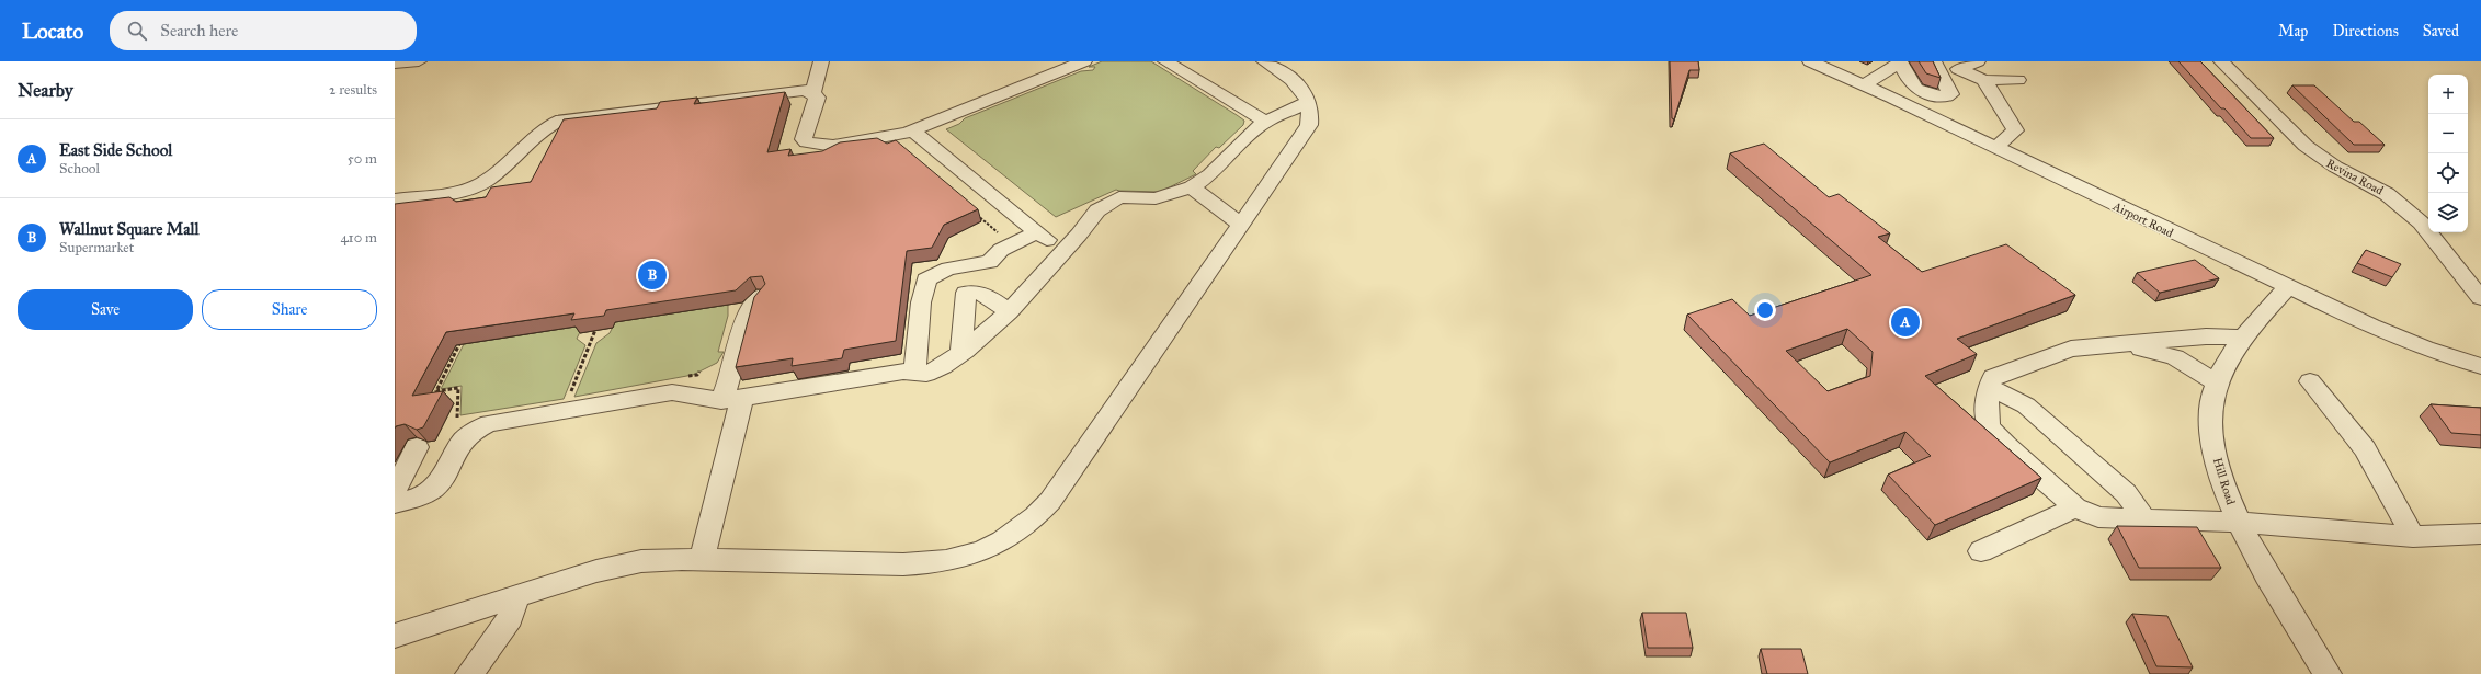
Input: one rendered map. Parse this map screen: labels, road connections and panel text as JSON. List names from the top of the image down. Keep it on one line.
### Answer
{"streets":{"street":["Revina Road","Airport Road","Hill Road"]},"crossings":[["Airport Road","Hill Road"]],"page":{"header":"Locato","search":"Search here","nav":["Map","Directions","Saved"],"heading":["Nearby","2 results"],"map_buttons":["+","−"],"list":[{"mark":"A","name":"East Side School","note":"School","value":"50 m"},{"mark":"B","name":"Wallnut Square Mall","note":"Supermarket","value":"410 m"}],"pins":["B","A"],"buttons":["Save","Share"]}}
